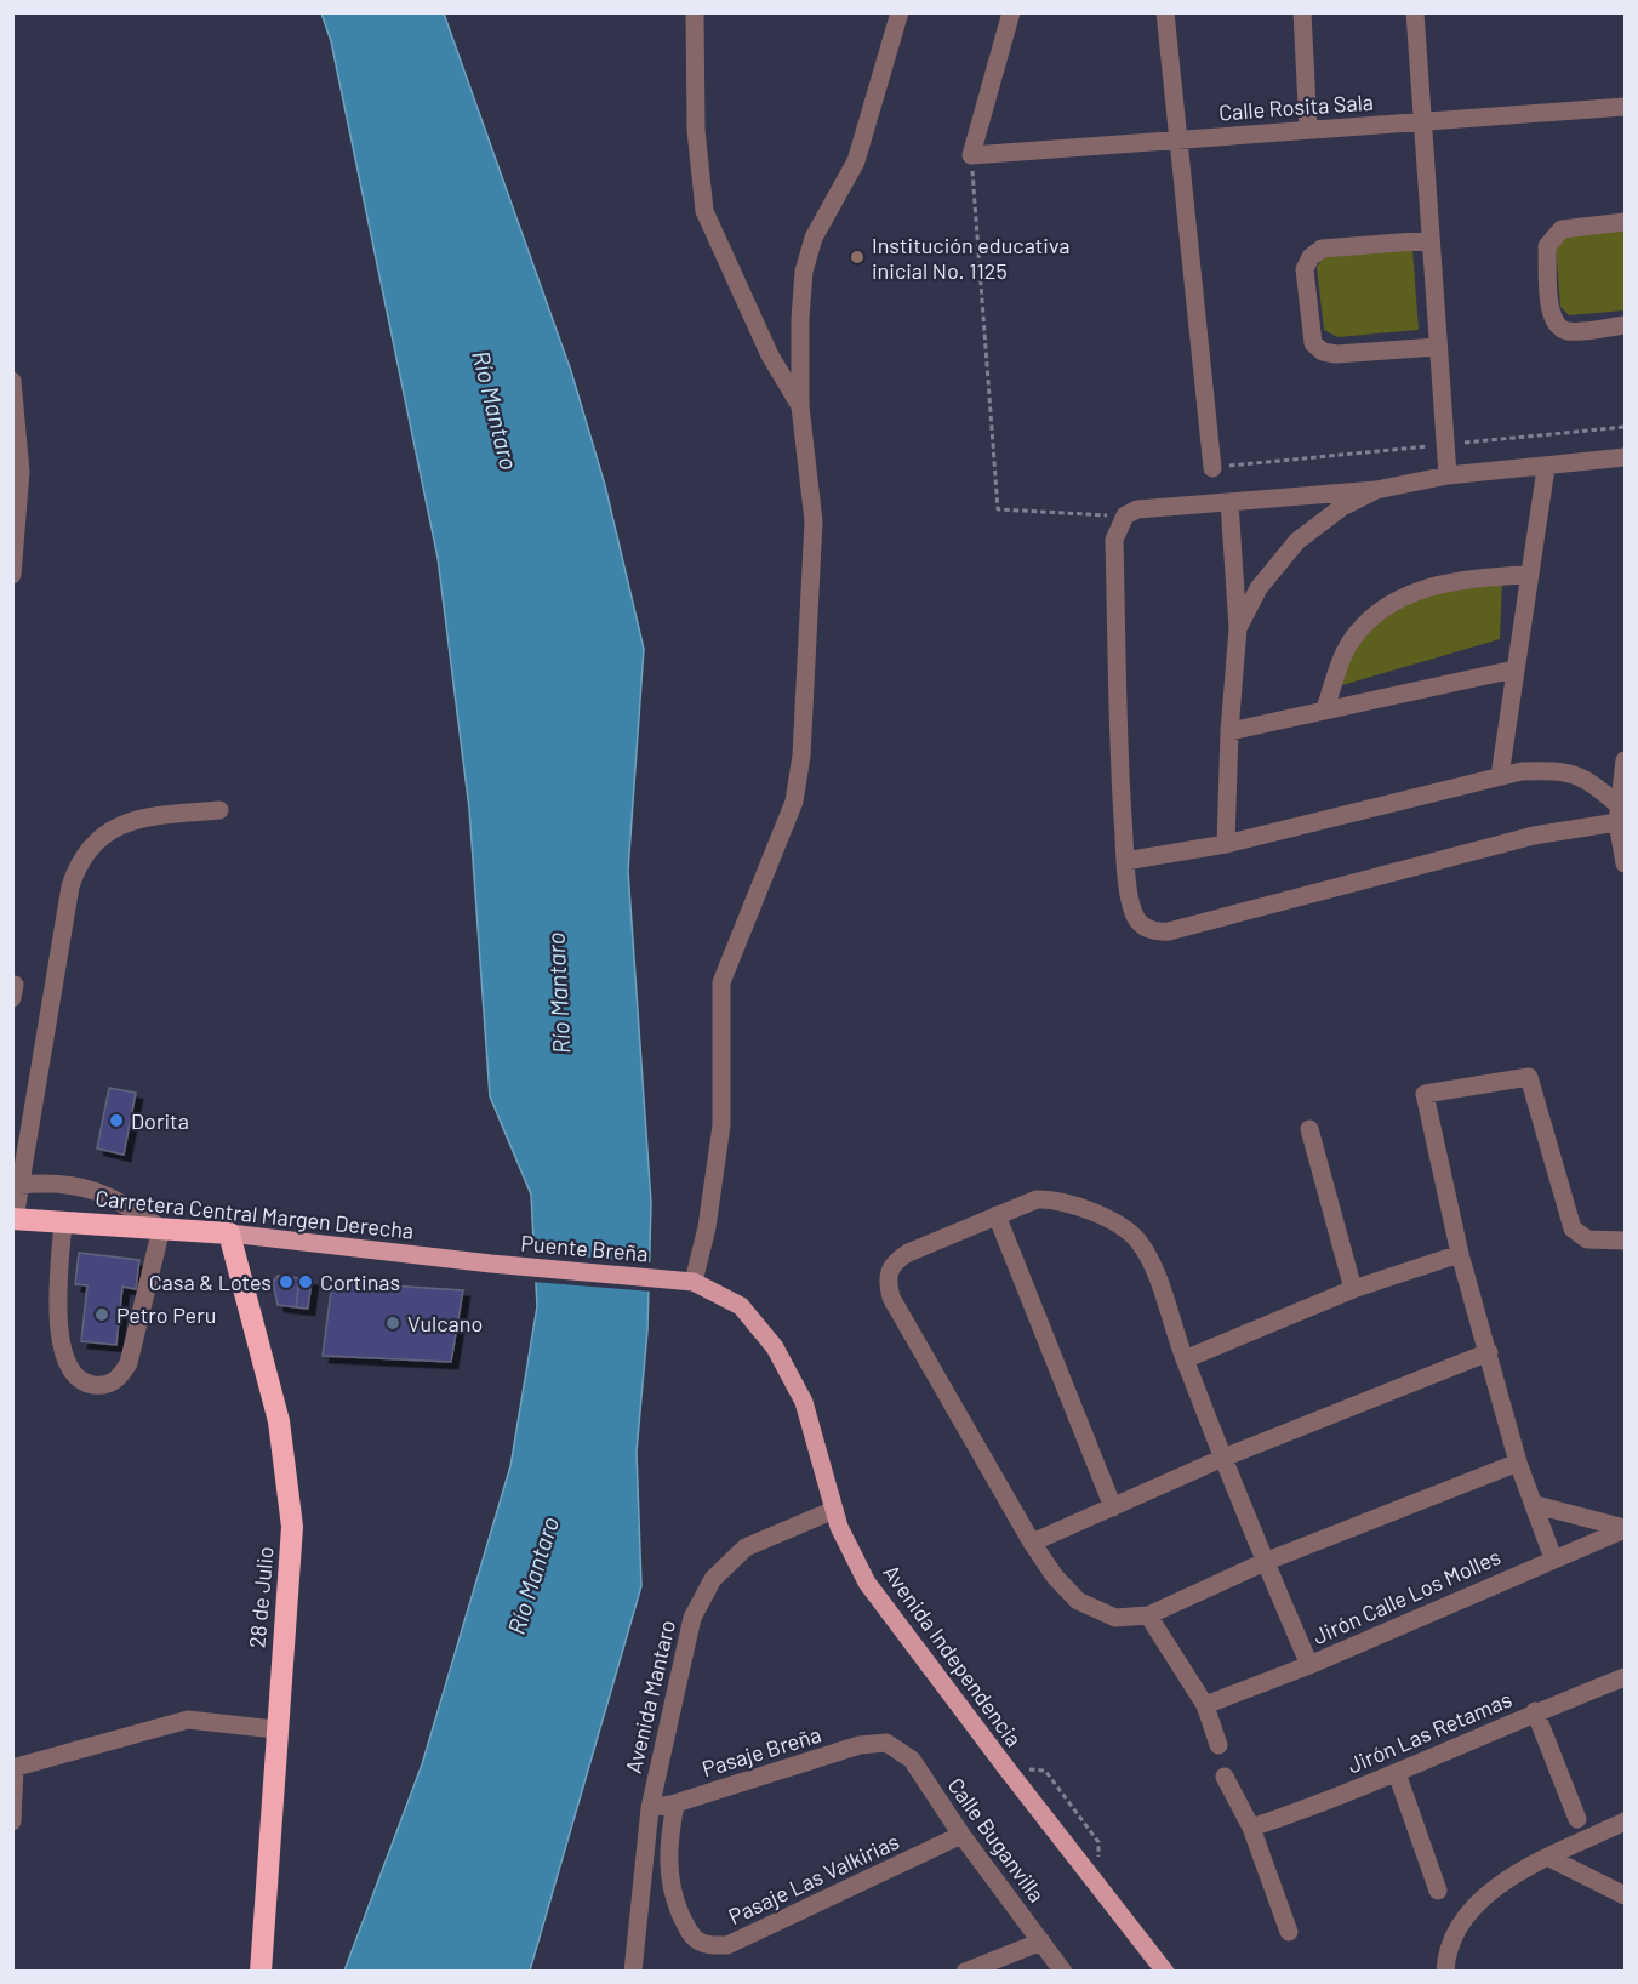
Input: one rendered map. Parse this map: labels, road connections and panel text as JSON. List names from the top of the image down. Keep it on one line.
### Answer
{"streets":{"highway":["Carretera Central Margen Derecha","28 de Julio"],"main road":["Puente Breña","Avenida Independencia"],"street":["Calle Rosita Sala","Jirón Calle Los Molles","Avenida Mantaro","Jirón Las Retamas","Pasaje Breña","Calle Buganvilla","Pasaje Las Valkirias"]},"crossings":[["Carretera Central Margen Derecha","Puente Breña"],["Carretera Central Margen Derecha","28 de Julio"],["Puente Breña","Avenida Independencia"],["Avenida Independencia","Avenida Mantaro"],["Avenida Mantaro","Pasaje Breña"],["Pasaje Breña","Calle Buganvilla"],["Pasaje Breña","Pasaje Las Valkirias"],["Calle Buganvilla","Pasaje Las Valkirias"]],"water":["Río Mantaro"],"places":["Institución educativa inicial No. 1125","Dorita","Casa & Lotes","Cortinas","Petro Peru","Vulcano"]}
